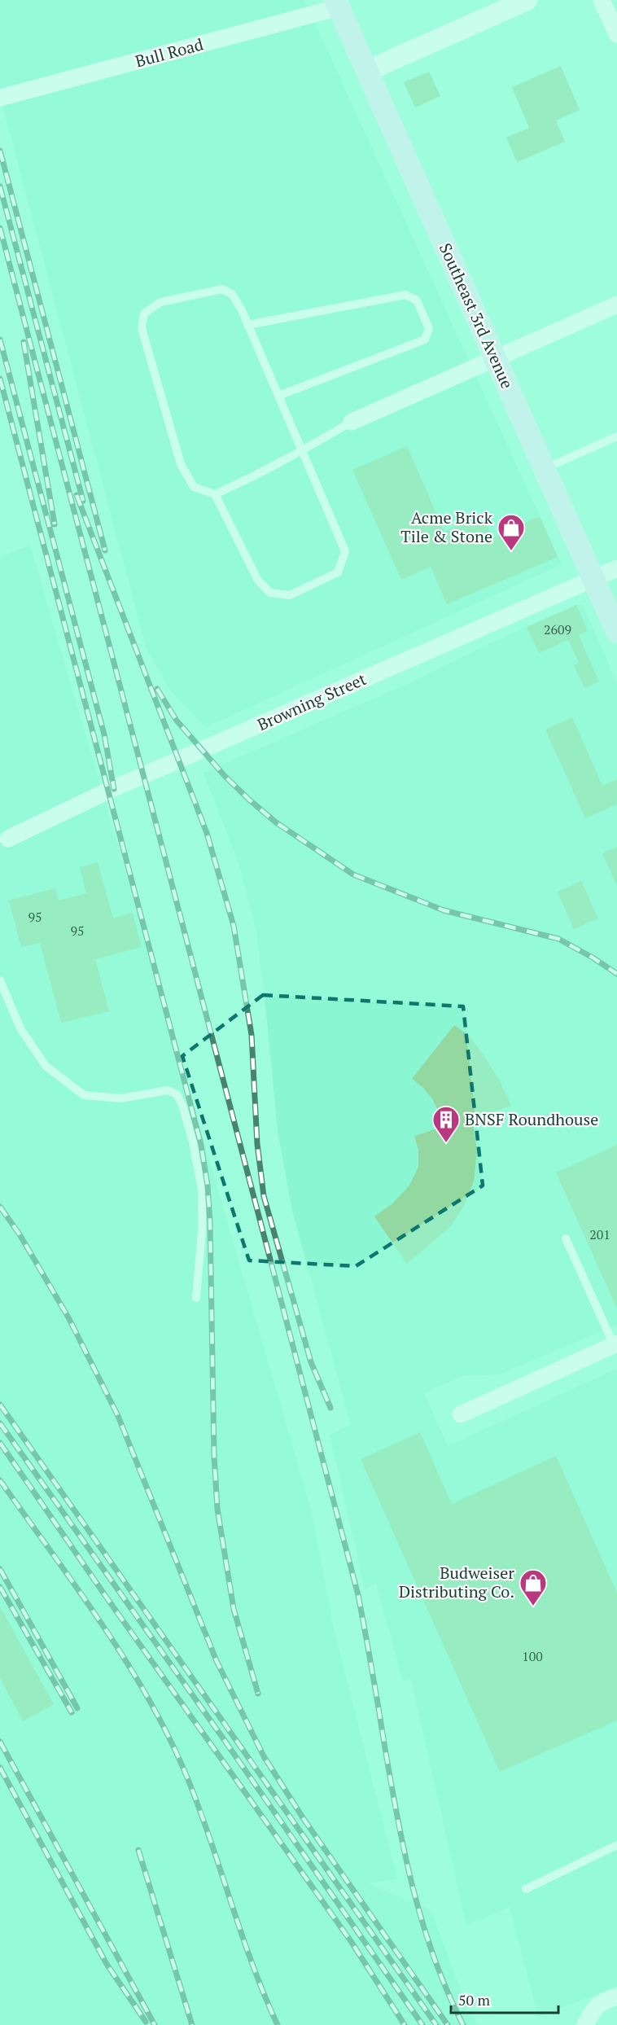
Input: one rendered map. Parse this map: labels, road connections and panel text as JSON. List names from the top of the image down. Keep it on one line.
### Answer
{"streets":{"main road":["Southeast 3rd Avenue"],"street":["Bull Road","Browning Street"]},"crossings":[["Bull Road","Southeast 3rd Avenue"],["Southeast 3rd Avenue","Browning Street"]],"places":{"shop":["Acme Brick Tile & Stone","Budweiser Distributing Co."],"building":["BNSF Roundhouse"]},"house_numbers":["2609","95","95","201","100"],"scale_bar":"50 m"}
